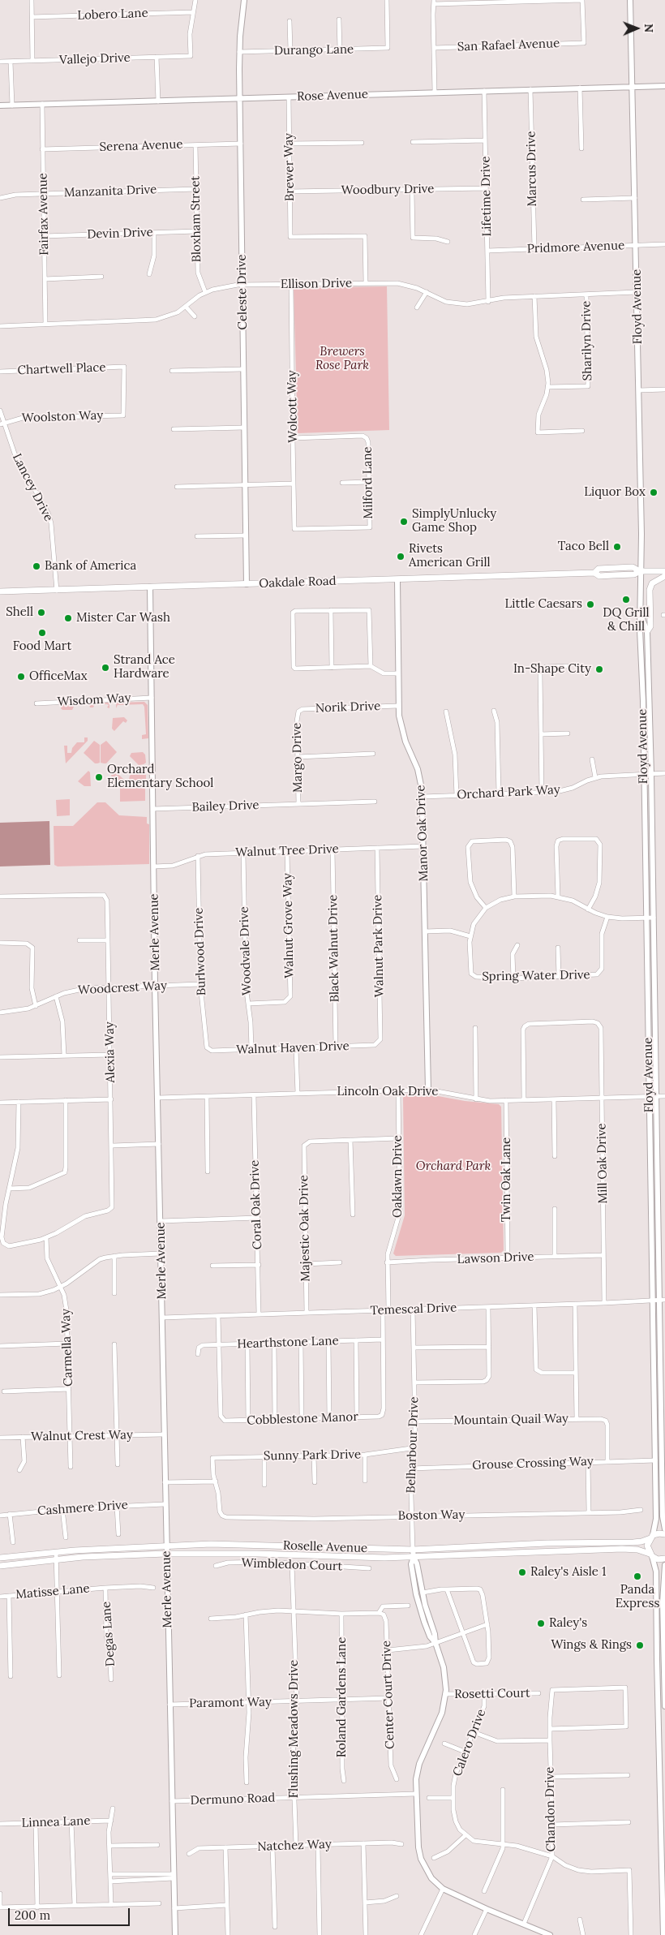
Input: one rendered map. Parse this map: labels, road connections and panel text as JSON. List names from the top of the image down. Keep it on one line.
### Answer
{"streets":{"main road":["Oakdale Road","Roselle Avenue"],"street":["Lobero Lane","San Rafael Avenue","Durango Lane","Vallejo Drive","Rose Avenue","Serena Avenue","Brewer Way","Marcus Drive","Woodbury Drive","Manzanita Drive","Lifetime Drive","Fairfax Avenue","Bloxham Street","Devin Drive","Pridmore Avenue","Ellison Drive","Celeste Drive","Floyd Avenue","Sharilyn Drive","Chartwell Place","Wolcott Way","Woolston Way","Milford Lane","Lancey Drive","Wisdom Way","Norik Drive","Margo Drive","Orchard Park Way","Bailey Drive","Manor Oak Drive","Walnut Tree Drive","Walnut Grove Way","Merle Avenue","Walnut Park Drive","Black Walnut Drive","Woodvale Drive","Burlwood Drive","Spring Water Drive","Woodcrest Way","Walnut Haven Drive","Alexia Way","Lincoln Oak Drive","Mill Oak Drive","Oaklawn Drive","Twin Oak Lane","Coral Oak Drive","Majestic Oak Drive","Lawson Drive","Temescal Drive","Hearthstone Lane","Carmella Way","Cobblestone Manor","Mountain Quail Way","Walnut Crest Way","Belharbour Drive","Sunny Park Drive","Grouse Crossing Way","Cashmere Drive","Boston Way","Wimbledon Court","Matisse Lane","Degas Lane","Rosetti Court","Center Court Drive","Roland Gardens Lane","Paramont Way","Flushing Meadows Drive","Calero Drive","Dermuno Road","Chandon Drive","Linnea Lane","Natchez Way"]},"crossings":[["Lobero Lane","Vallejo Drive"],["Durango Lane","Celeste Drive"],["Rose Avenue","Brewer Way"],["Rose Avenue","Marcus Drive"],["Rose Avenue","Lifetime Drive"],["Rose Avenue","Fairfax Avenue"],["Rose Avenue","Celeste Drive"],["Rose Avenue","Floyd Avenue"],["Serena Avenue","Fairfax Avenue"],["Serena Avenue","Bloxham Street"],["Serena Avenue","Celeste Drive"],["Brewer Way","Woodbury Drive"],["Brewer Way","Ellison Drive"],["Marcus Drive","Pridmore Avenue"],["Woodbury Drive","Lifetime Drive"],["Manzanita Drive","Fairfax Avenue"],["Manzanita Drive","Bloxham Street"],["Lifetime Drive","Pridmore Avenue"],["Lifetime Drive","Ellison Drive"],["Fairfax Avenue","Devin Drive"],["Fairfax Avenue","Ellison Drive"],["Bloxham Street","Devin Drive"],["Bloxham Street","Ellison Drive"],["Pridmore Avenue","Floyd Avenue"],["Ellison Drive","Celeste Drive"],["Ellison Drive","Floyd Avenue"],["Ellison Drive","Sharilyn Drive"],["Ellison Drive","Wolcott Way"],["Celeste Drive","Oakdale Road"],["Floyd Avenue","Oakdale Road"],["Floyd Avenue","Orchard Park Way"],["Floyd Avenue","Lincoln Oak Drive"],["Floyd Avenue","Temescal Drive"],["Floyd Avenue","Grouse Crossing Way"],["Floyd Avenue","Roselle Avenue"],["Chartwell Place","Woolston Way"],["Wolcott Way","Milford Lane"],["Woolston Way","Lancey Drive"],["Lancey Drive","Oakdale Road"],["Oakdale Road","Manor Oak Drive"],["Oakdale Road","Merle Avenue"],["Wisdom Way","Merle Avenue"],["Norik Drive","Margo Drive"],["Norik Drive","Manor Oak Drive"],["Margo Drive","Bailey Drive"],["Orchard Park Way","Manor Oak Drive"],["Bailey Drive","Merle Avenue"],["Manor Oak Drive","Walnut Tree Drive"],["Manor Oak Drive","Lincoln Oak Drive"],["Walnut Tree Drive","Walnut Grove Way"],["Walnut Tree Drive","Merle Avenue"],["Walnut Tree Drive","Walnut Park Drive"],["Walnut Tree Drive","Black Walnut Drive"],["Walnut Tree Drive","Woodvale Drive"],["Walnut Tree Drive","Burlwood Drive"],["Walnut Grove Way","Woodvale Drive"],["Merle Avenue","Woodcrest Way"],["Merle Avenue","Lincoln Oak Drive"],["Merle Avenue","Temescal Drive"],["Merle Avenue","Walnut Crest Way"],["Merle Avenue","Cashmere Drive"],["Merle Avenue","Roselle Avenue"],["Merle Avenue","Paramont Way"],["Merle Avenue","Dermuno Road"],["Walnut Park Drive","Walnut Haven Drive"],["Black Walnut Drive","Walnut Haven Drive"],["Woodvale Drive","Walnut Haven Drive"],["Burlwood Drive","Woodcrest Way"],["Burlwood Drive","Walnut Haven Drive"],["Woodcrest Way","Alexia Way"],["Alexia Way","Carmella Way"],["Lincoln Oak Drive","Mill Oak Drive"],["Lincoln Oak Drive","Oaklawn Drive"],["Lincoln Oak Drive","Twin Oak Lane"],["Lincoln Oak Drive","Coral Oak Drive"],["Mill Oak Drive","Lawson Drive"],["Mill Oak Drive","Temescal Drive"],["Oaklawn Drive","Lawson Drive"],["Oaklawn Drive","Temescal Drive"],["Twin Oak Lane","Lawson Drive"],["Coral Oak Drive","Temescal Drive"],["Majestic Oak Drive","Temescal Drive"],["Temescal Drive","Cobblestone Manor"],["Temescal Drive","Belharbour Drive"],["Hearthstone Lane","Cobblestone Manor"],["Carmella Way","Walnut Crest Way"],["Mountain Quail Way","Belharbour Drive"],["Mountain Quail Way","Grouse Crossing Way"],["Belharbour Drive","Sunny Park Drive"],["Belharbour Drive","Grouse Crossing Way"],["Belharbour Drive","Boston Way"],["Belharbour Drive","Roselle Avenue"],["Belharbour Drive","Rosetti Court"],["Belharbour Drive","Dermuno Road"],["Sunny Park Drive","Boston Way"],["Wimbledon Court","Flushing Meadows Drive"],["Matisse Lane","Degas Lane"],["Rosetti Court","Calero Drive"],["Center Court Drive","Paramont Way"],["Roland Gardens Lane","Paramont Way"],["Paramont Way","Flushing Meadows Drive"],["Flushing Meadows Drive","Dermuno Road"],["Flushing Meadows Drive","Natchez Way"]],"parks":["Brewers Rose Park","Orchard Park"],"places":["Liquor Box","SimplyUnlucky Game Shop","Taco Bell","Rivets American Grill","Bank of America","DQ Grill & Chill","Little Caesars","Shell","Mister Car Wash","Food Mart","Strand Ace Hardware","In-Shape City","OfficeMax","Orchard Elementary School","Raley's Aisle 1","Panda Express","Raley's","Wings & Rings"],"scale_bar":"200 m","north":"right"}
